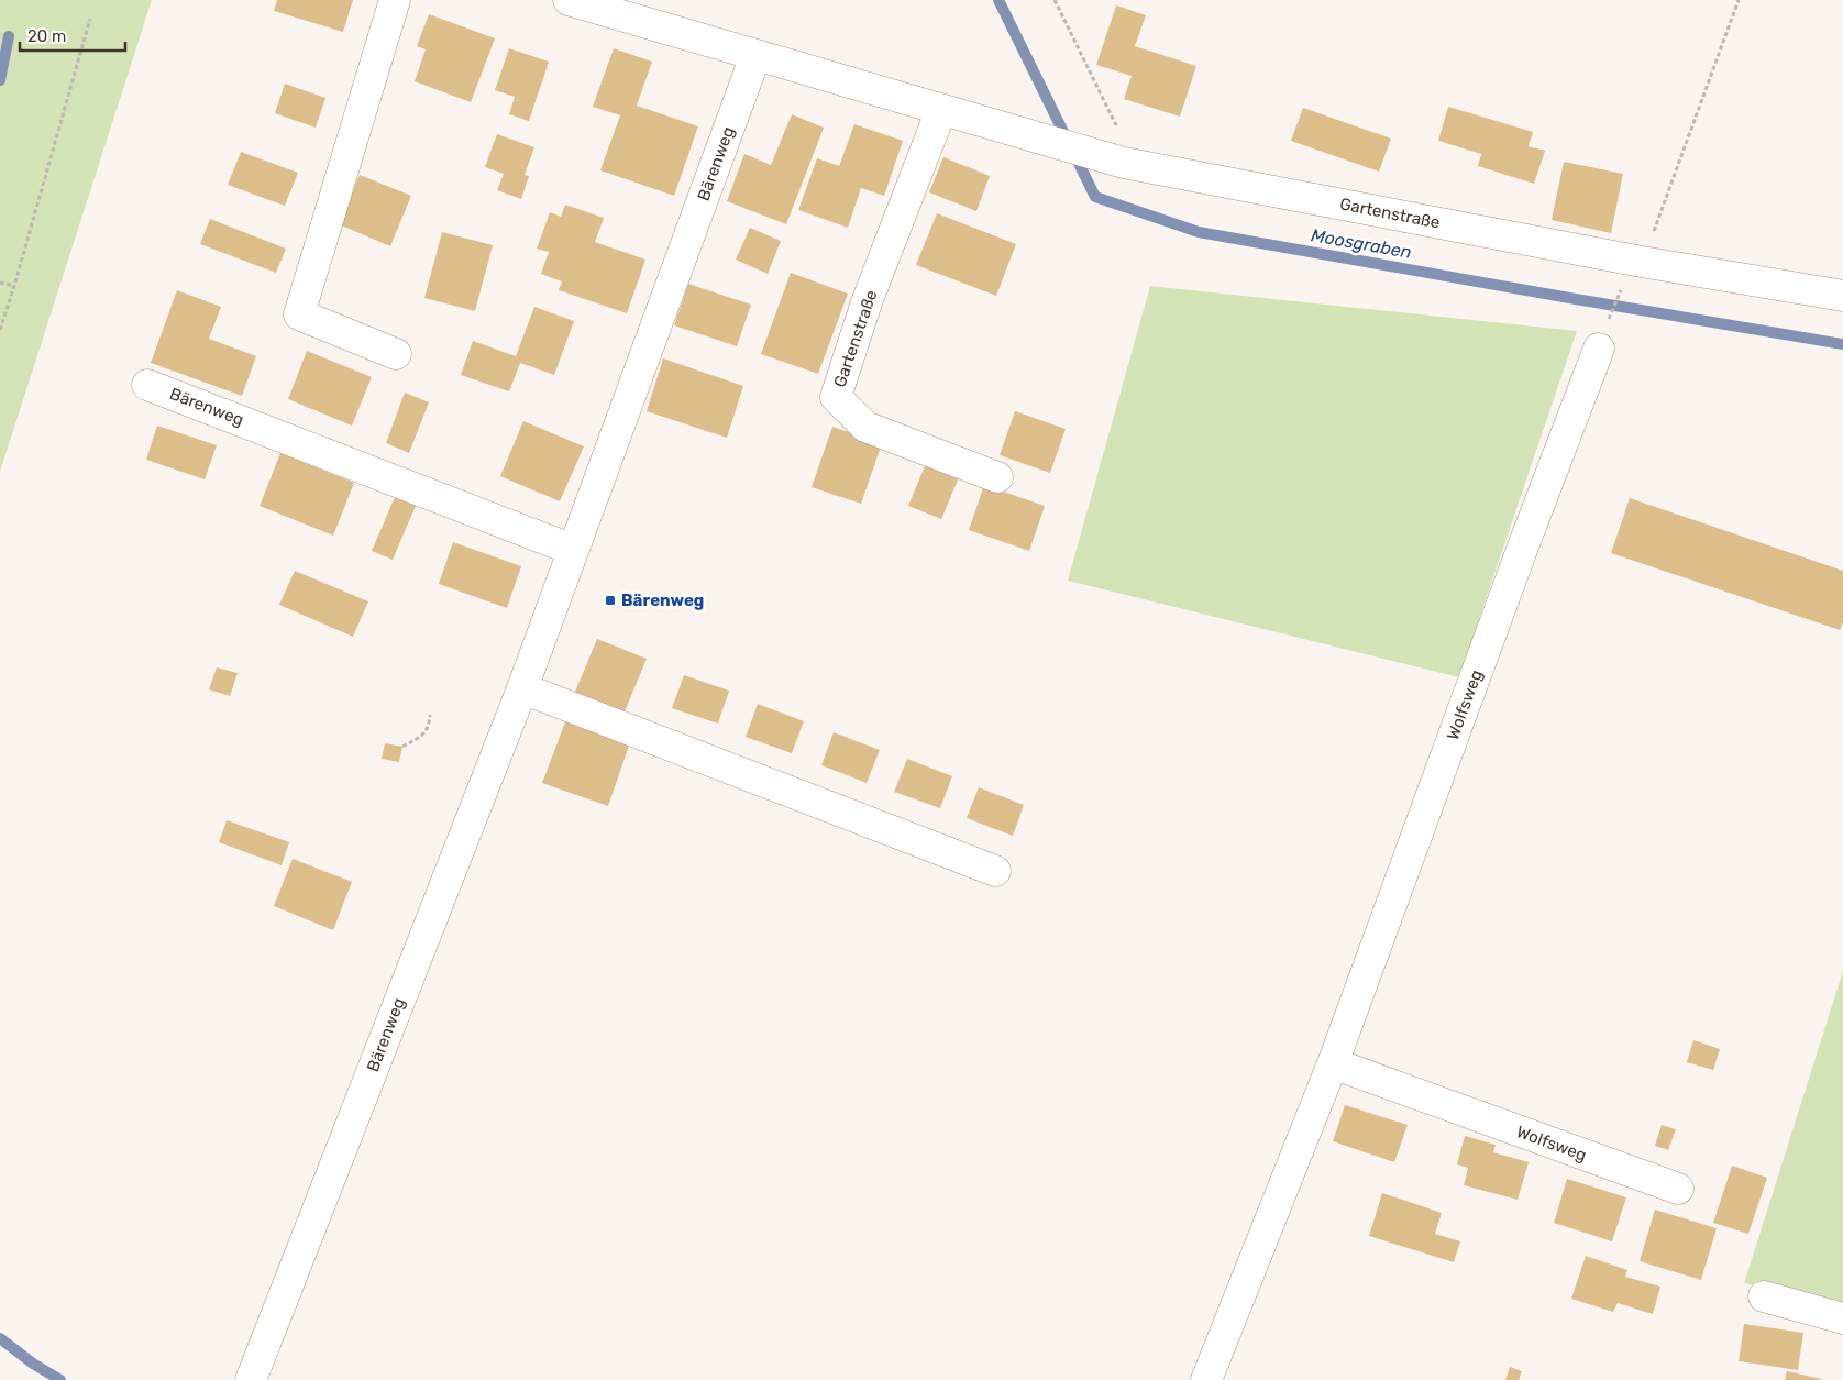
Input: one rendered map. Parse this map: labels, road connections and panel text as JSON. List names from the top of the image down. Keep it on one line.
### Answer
{"streets":{"street":["Bärenweg","Gartenstraße","Wolfsweg"]},"crossings":[["Bärenweg","Gartenstraße"]],"water":["Moosgraben"],"places":{"transit":["Bärenweg"]},"scale_bar":"20 m"}
